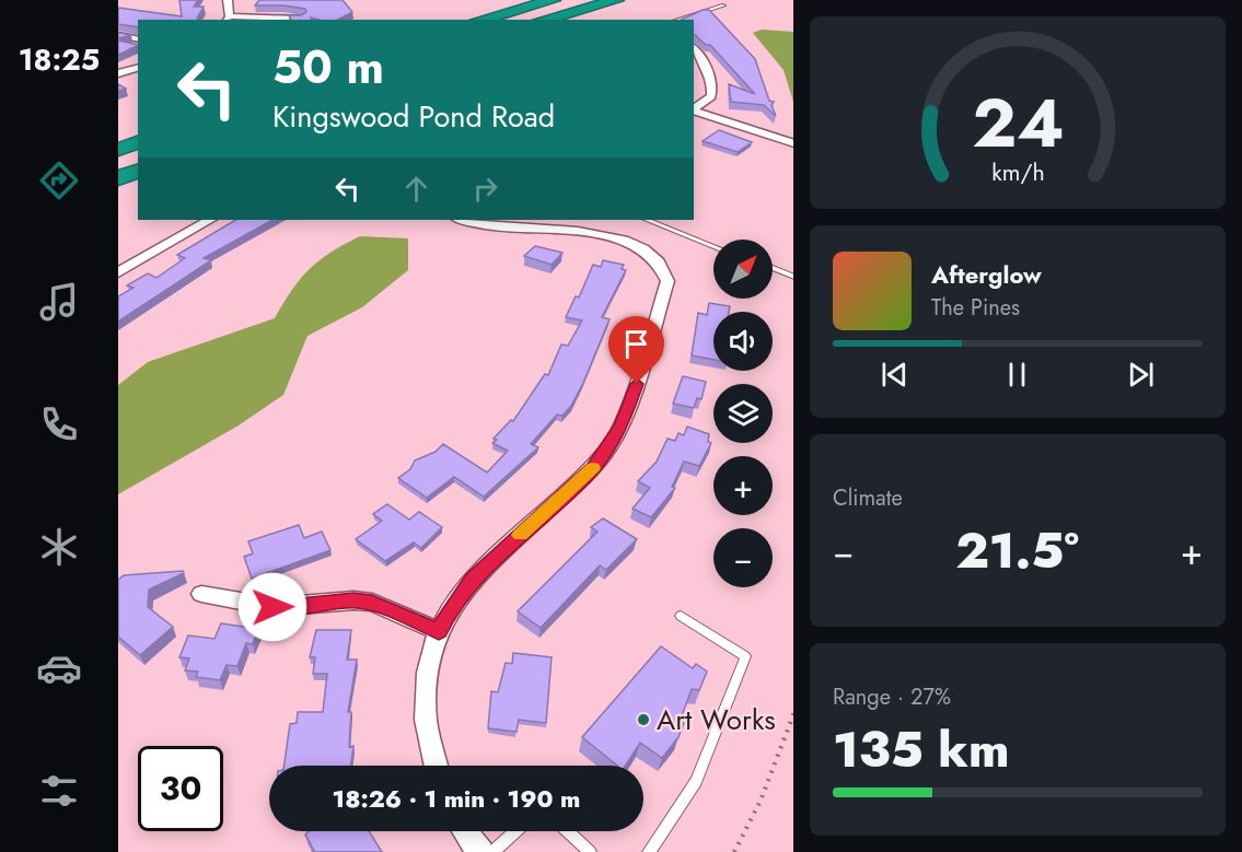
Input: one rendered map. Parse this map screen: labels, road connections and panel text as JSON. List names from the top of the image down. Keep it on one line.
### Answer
{"places":["Art Works"],"north":"top right","page":{"tabs":"18:25","turn":["50 m","Kingswood Pond Road"],"map_buttons":["+","−"],"song":["Afterglow","The Pines"],"tile":["Climate",["Range · 27%","135 km"]],"heat":["−","21.5°","+"],"limit":"30","trip":"18:26 · 1 min · 190 m","gauge":["24","km/h"]}}
